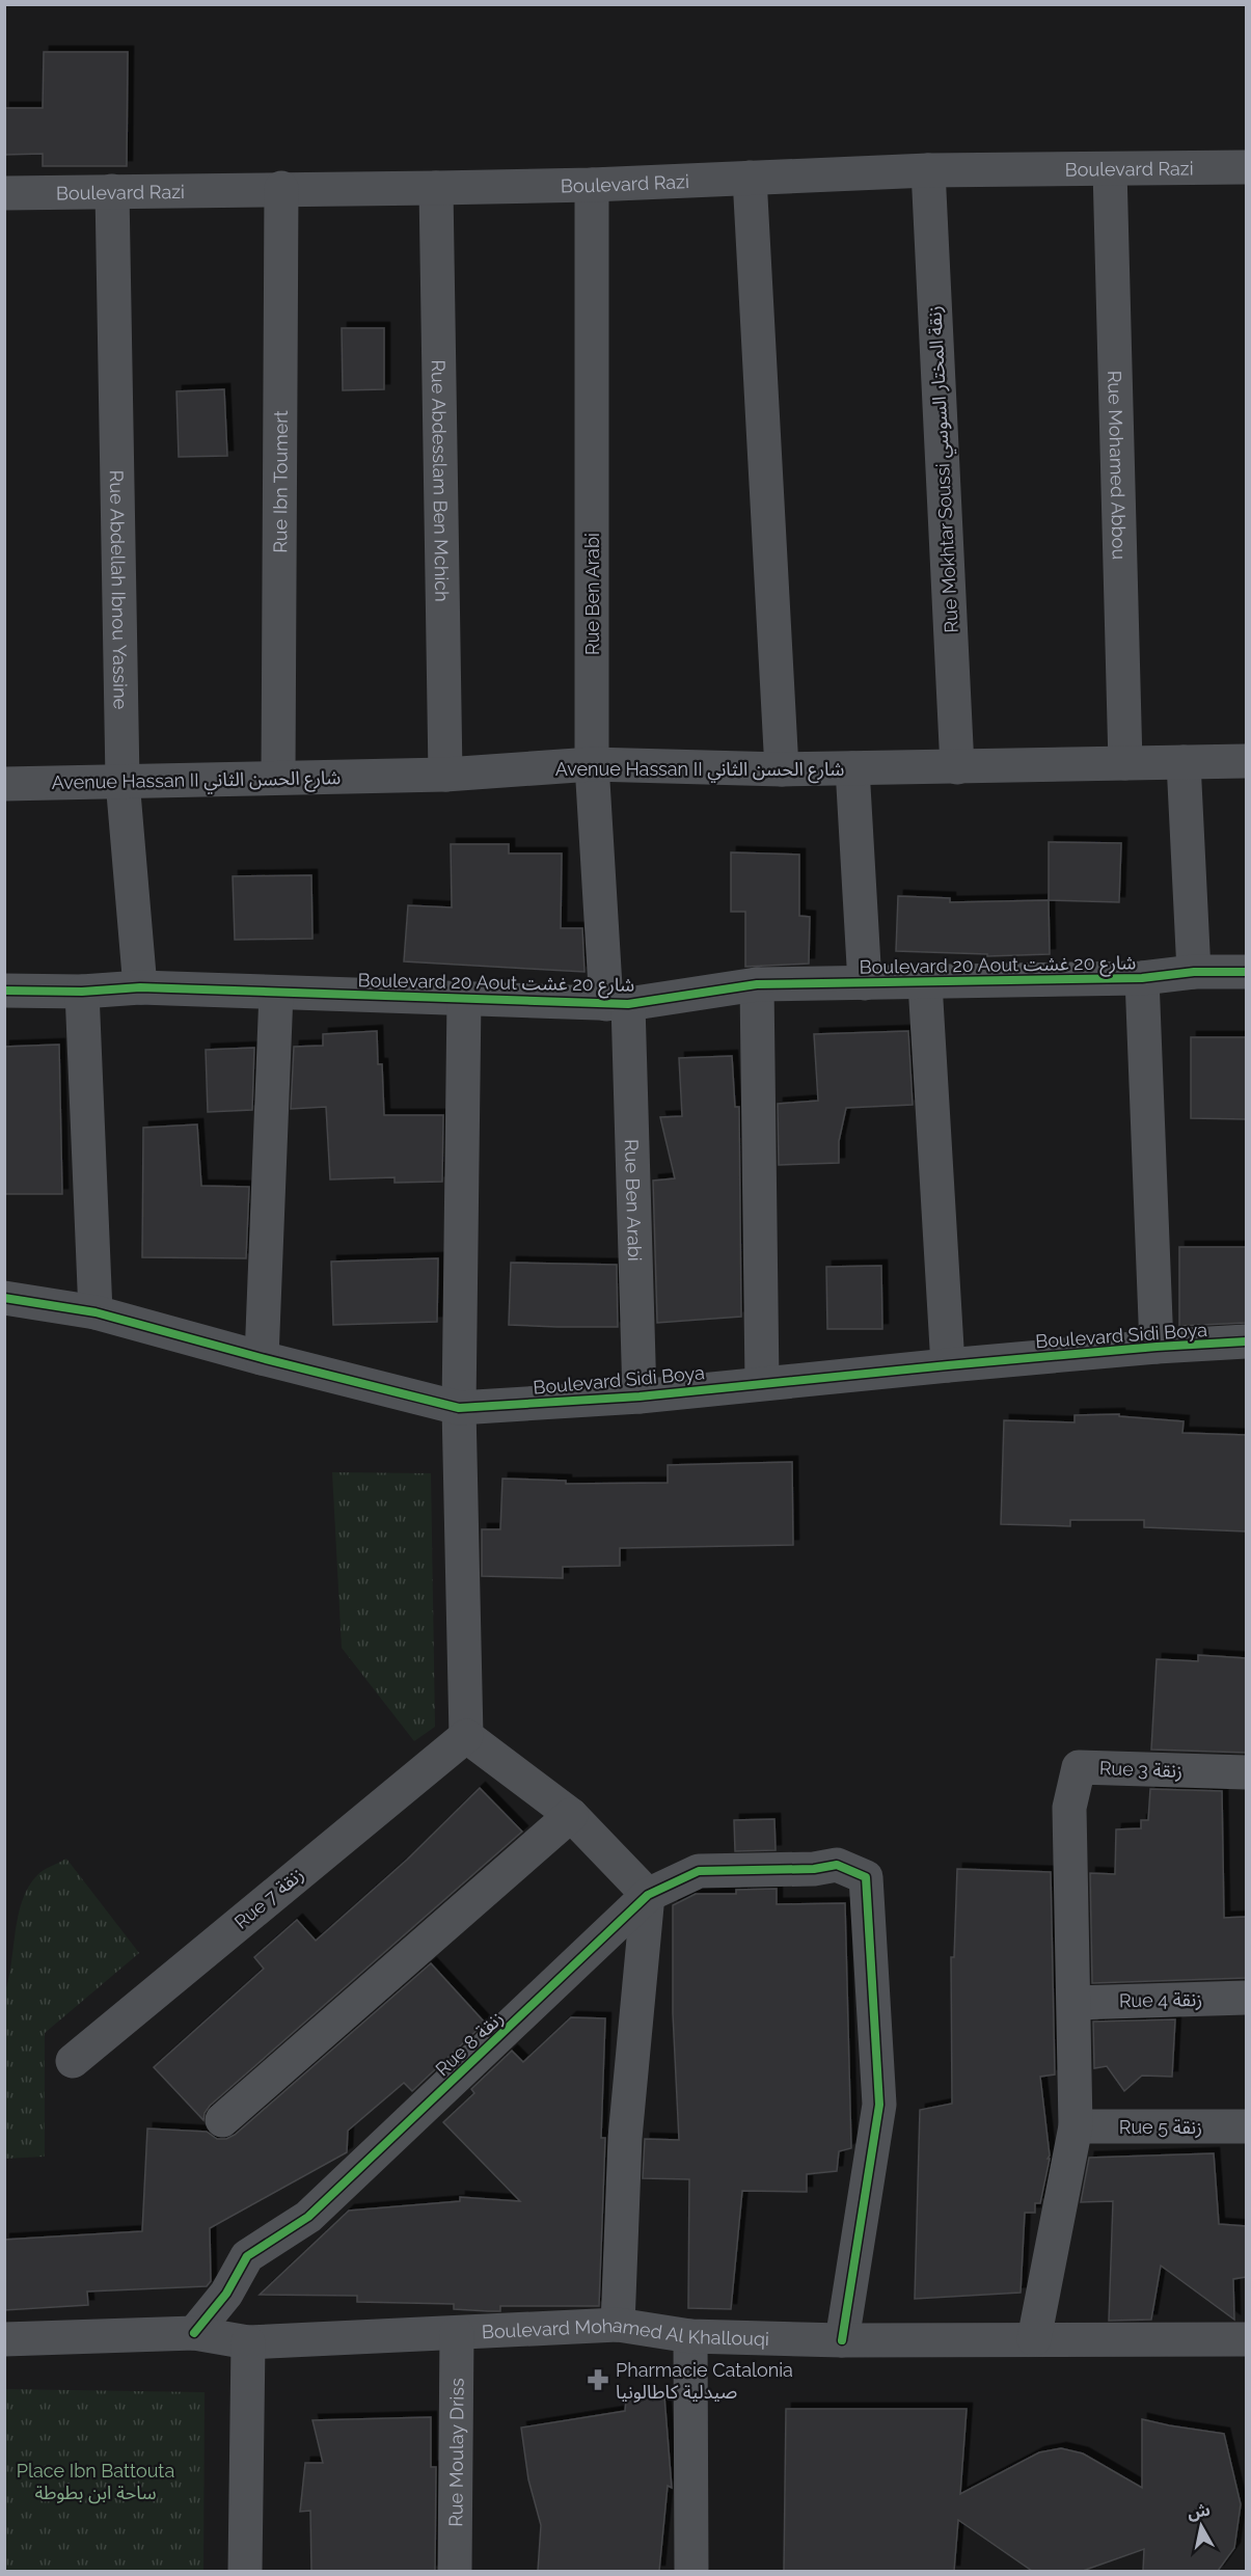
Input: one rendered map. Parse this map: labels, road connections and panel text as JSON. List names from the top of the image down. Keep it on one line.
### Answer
{"streets":{"street":["Boulevard Razi","Rue Mohamed Abbou","Rue Mokhtar Soussi زنقة المختار السوسي","Rue Abdesslam Ben Mchich","Rue Ibn Toumert","Rue Abdellah Ibnou Yassine","Rue Ben Arabi","Avenue Hassan II شارع الحسن الثاني","Boulevard 20 Aout شارع 20 غشت","Boulevard Sidi Boya","Rue 3 زنقة","Rue 7 زنقة","Rue 4 زنقة","Rue 8 زنقة","Rue 5 زنقة","Boulevard Mohamed Al Khallouqi","Rue Moulay Driss"]},"crossings":[["Boulevard Razi","Rue Mohamed Abbou"],["Boulevard Razi","Rue Mokhtar Soussi زنقة المختار السوسي"],["Boulevard Razi","Rue Abdesslam Ben Mchich"],["Boulevard Razi","Rue Ibn Toumert"],["Boulevard Razi","Rue Abdellah Ibnou Yassine"],["Boulevard Razi","Rue Ben Arabi"],["Rue Mohamed Abbou","Avenue Hassan II شارع الحسن الثاني"],["Rue Mokhtar Soussi زنقة المختار السوسي","Avenue Hassan II شارع الحسن الثاني"],["Rue Abdesslam Ben Mchich","Avenue Hassan II شارع الحسن الثاني"],["Rue Ibn Toumert","Avenue Hassan II شارع الحسن الثاني"],["Rue Abdellah Ibnou Yassine","Avenue Hassan II شارع الحسن الثاني"],["Rue Abdellah Ibnou Yassine","Boulevard 20 Aout شارع 20 غشت"],["Rue Ben Arabi","Avenue Hassan II شارع الحسن الثاني"],["Rue Ben Arabi","Boulevard 20 Aout شارع 20 غشت"],["Rue Ben Arabi","Boulevard Sidi Boya"],["Rue 3 زنقة","Rue 4 زنقة"],["Rue 8 زنقة","Boulevard Mohamed Al Khallouqi"],["Boulevard Mohamed Al Khallouqi","Rue Moulay Driss"]],"parks":["Place Ibn Battouta ساحة ابن بطوطة"],"places":{"pharmacy":["Pharmacie Catalonia صيدلية كاطالونيا"]},"north":"top"}
